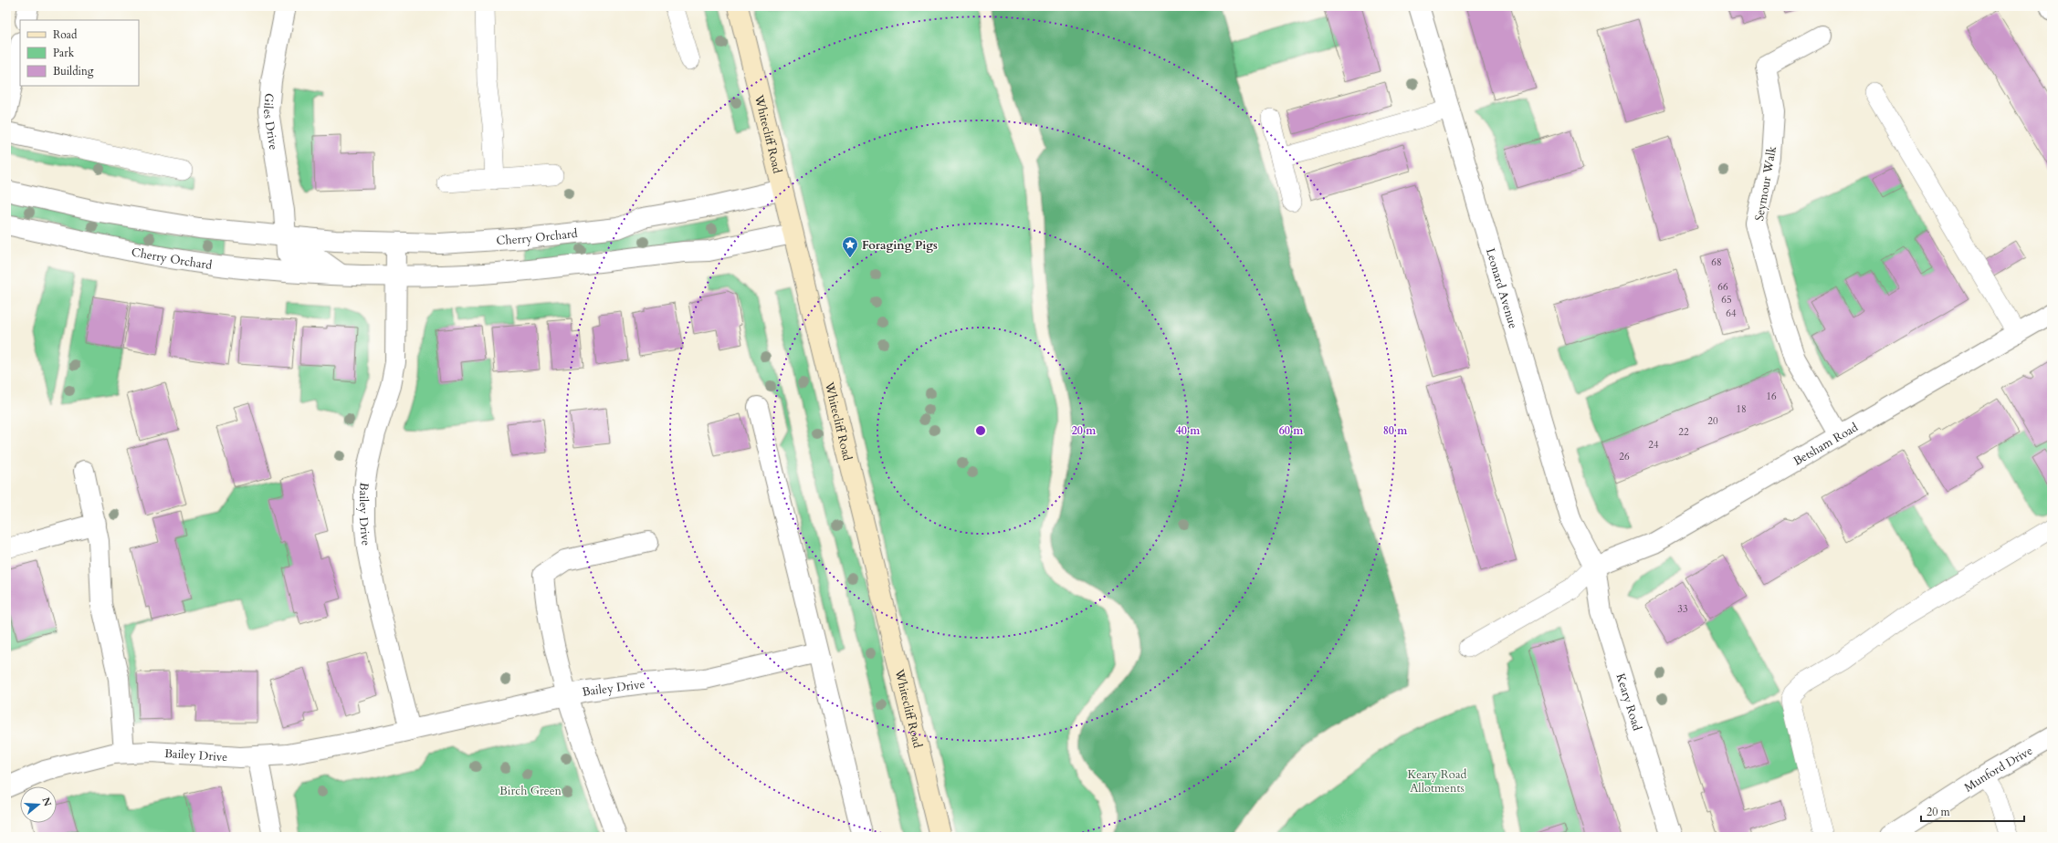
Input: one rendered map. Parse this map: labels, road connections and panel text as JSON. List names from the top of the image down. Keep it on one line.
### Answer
{"streets":{"street":["Giles Drive","Whitecliff Road","Seymour Walk","Cherry Orchard","Leonard Avenue","Betsham Road","Bailey Drive","Keary Road","Munford Drive"]},"crossings":[["Giles Drive","Cherry Orchard"],["Whitecliff Road","Cherry Orchard"],["Seymour Walk","Betsham Road"],["Cherry Orchard","Bailey Drive"],["Leonard Avenue","Betsham Road"],["Leonard Avenue","Keary Road"],["Betsham Road","Keary Road"]],"parks":["Keary Road Allotments","Birch Green"],"places":{"place":["Foraging Pigs"]},"house_numbers":["68","66","65","64","16","18","20","22","24","26","33"],"legend":["Road","Park","Building"],"scale_bar":"20 m","north":"right","rings":["20 m","40 m","60 m","80 m"]}
